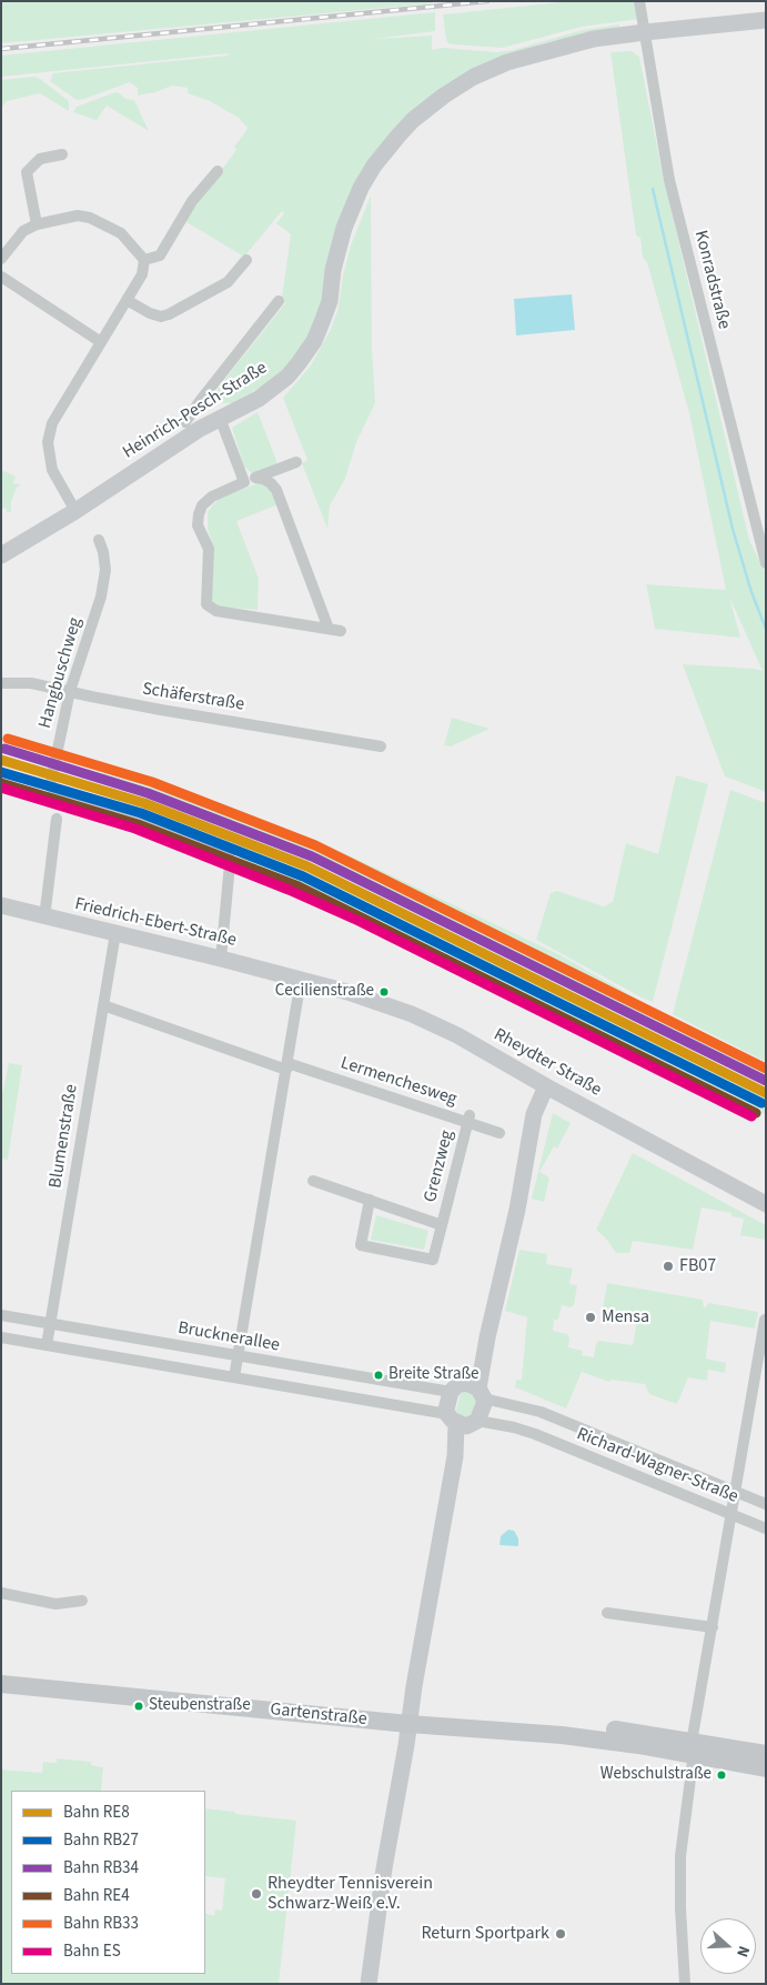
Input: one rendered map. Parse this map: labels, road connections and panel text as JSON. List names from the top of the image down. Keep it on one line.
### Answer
{"streets":{"main road":["Gartenstraße"],"street":["Konradstraße","Heinrich-Pesch-Straße","Hangbuschweg","Schäferstraße","Friedrich-Ebert-Straße","Rheydter Straße","Lermenchesweg","Blumenstraße","Grenzweg","Brucknerallee","Richard-Wagner-Straße"]},"crossings":[["Konradstraße","Heinrich-Pesch-Straße"],["Hangbuschweg","Schäferstraße"],["Hangbuschweg","Friedrich-Ebert-Straße"],["Friedrich-Ebert-Straße","Rheydter Straße"],["Friedrich-Ebert-Straße","Blumenstraße"],["Lermenchesweg","Blumenstraße"],["Lermenchesweg","Grenzweg"],["Blumenstraße","Brucknerallee"],["Brucknerallee","Richard-Wagner-Straße"]],"places":["Cecilienstraße","FB07","Mensa","Breite Straße","Steubenstraße","Webschulstraße","Rheydter Tennisverein Schwarz-Weiß e.V.","Return Sportpark"],"lines":["rail line RB33","rail line RB34","rail line RE8","rail line RB27","rail line RE4","rail line ES"],"legend":["Bahn RE8","Bahn RB27","Bahn RB34","Bahn RE4","Bahn RB33","Bahn ES"],"north":"right"}
